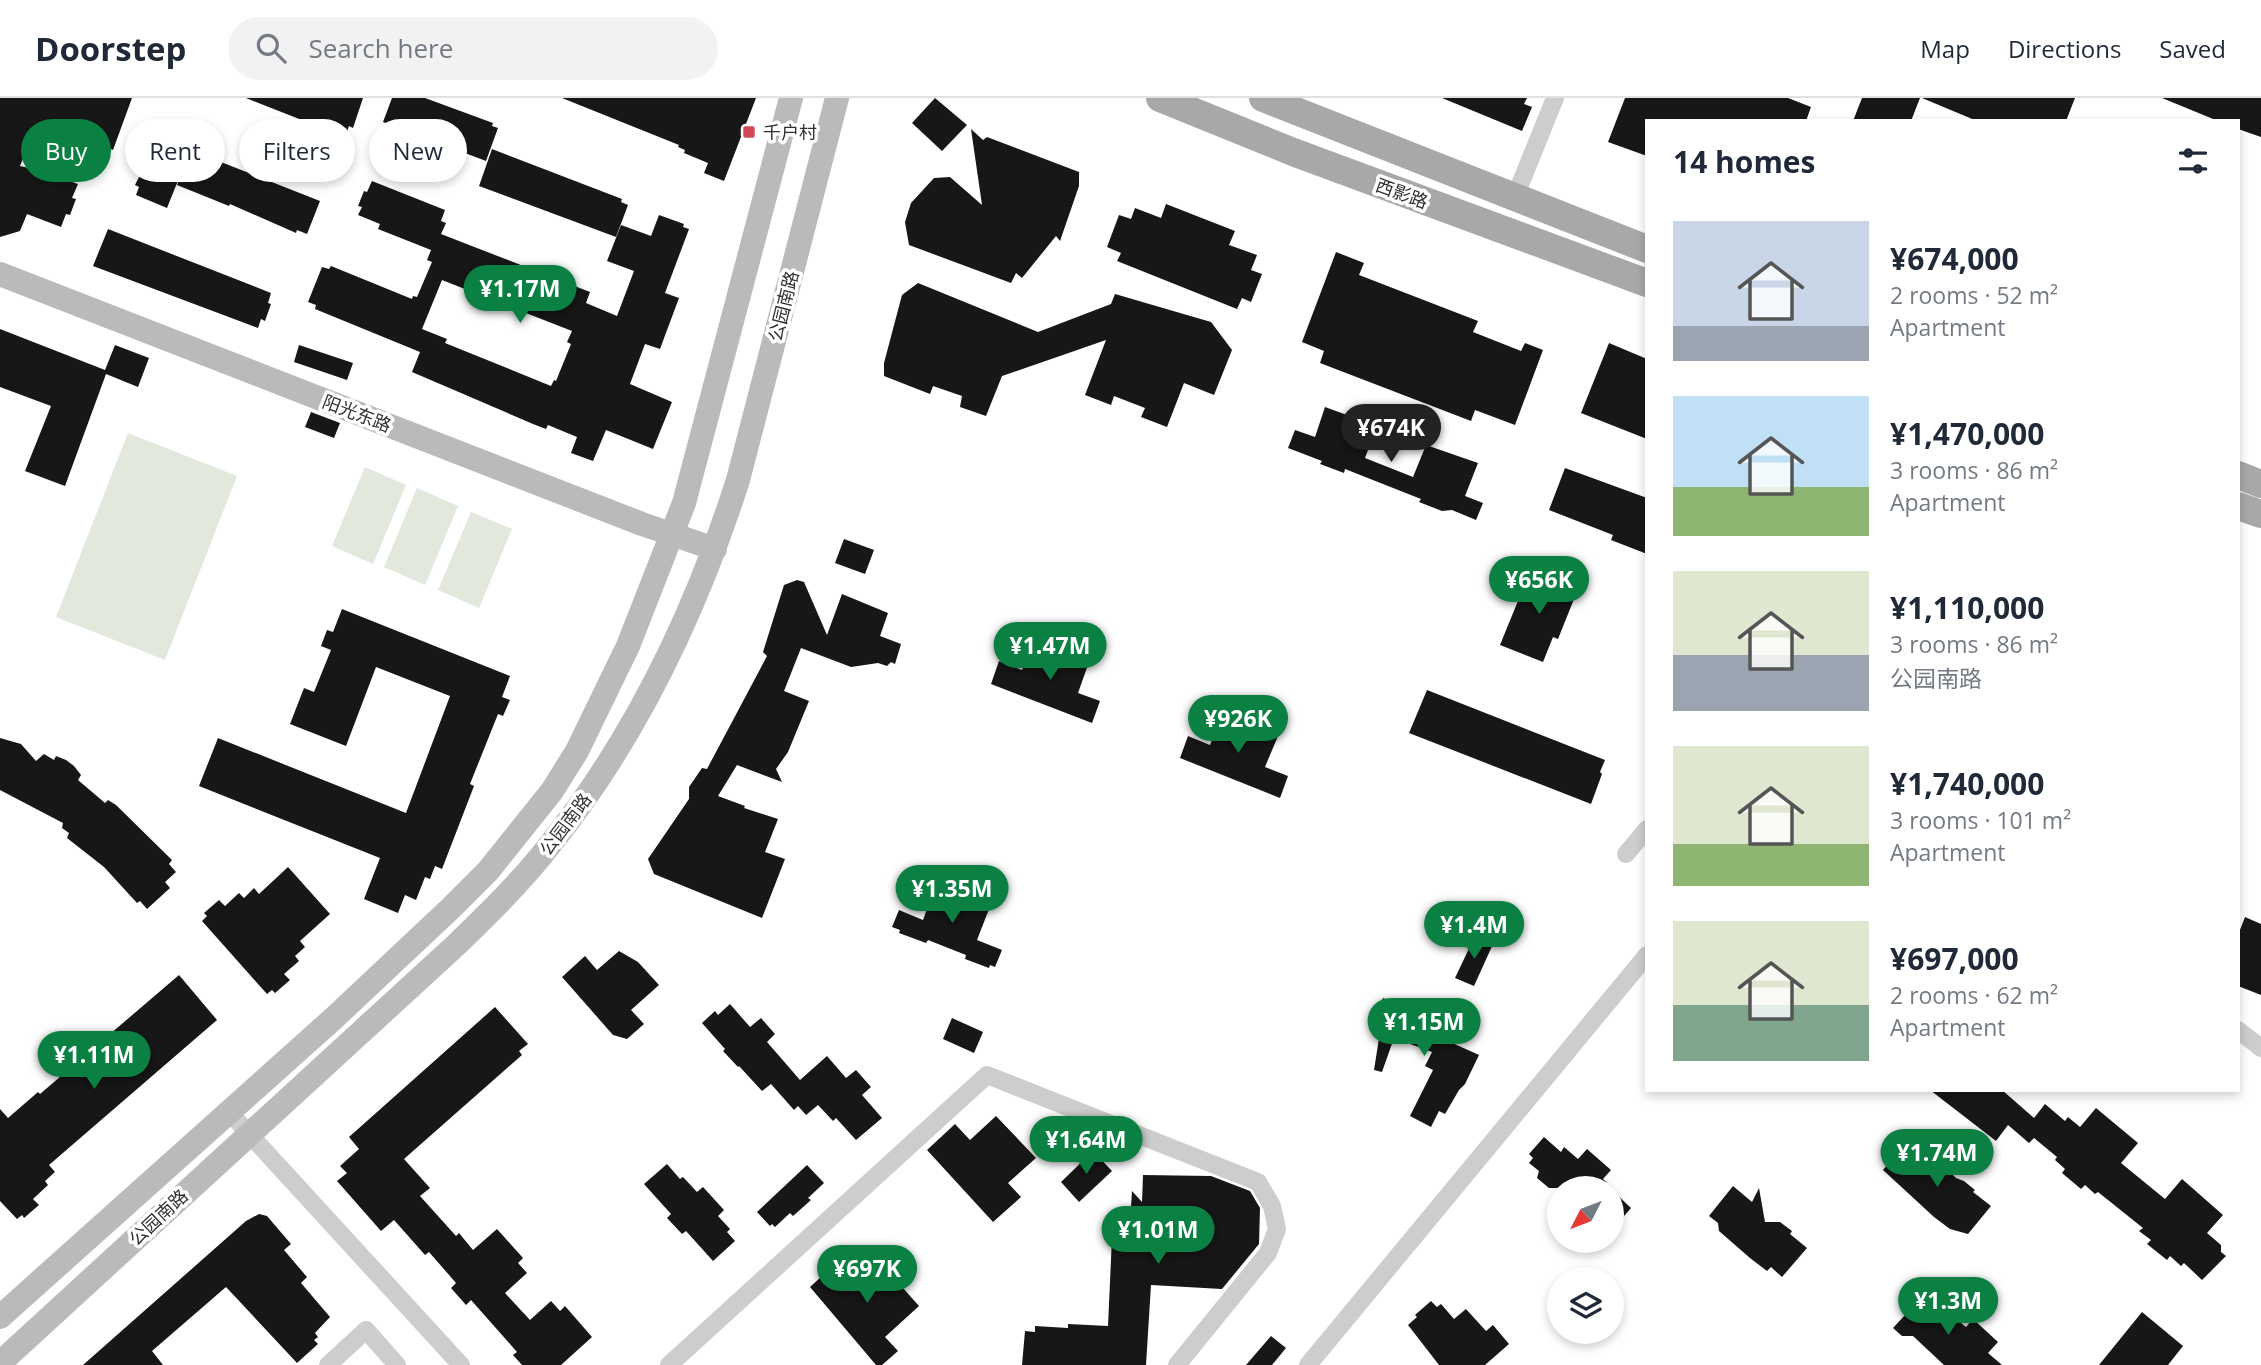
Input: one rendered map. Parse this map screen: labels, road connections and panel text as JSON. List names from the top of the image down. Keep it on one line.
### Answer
{"streets":{"main road":["西影路","公园南路","阳光东路"]},"crossings":[["公园南路","阳光东路"]],"places":{"transit":["千户村"]},"north":"bottom left","page":{"header":"Doorstep","search":"Search here","nav":["Map","Directions","Saved"],"chip":["Buy","Rent","Filters","New"],"heading":"14 homes","list":[{"name":"¥674,000","note":"2 rooms · 52 m² · Apartment"},{"name":"¥1,470,000","note":"3 rooms · 86 m² · Apartment"},{"name":"¥1,110,000","note":"3 rooms · 86 m² · 公园南路"},{"name":"¥1,740,000","note":"3 rooms · 101 m² · Apartment"},{"name":"¥697,000","note":"2 rooms · 62 m² · Apartment"}],"price":["¥1.17M","¥674K","¥656K","¥1.47M","¥926K","¥1.35M","¥1.4M","¥1.15M","¥1.11M","¥1.64M","¥1.74M","¥1.01M","¥697K","¥1.3M"]}}
